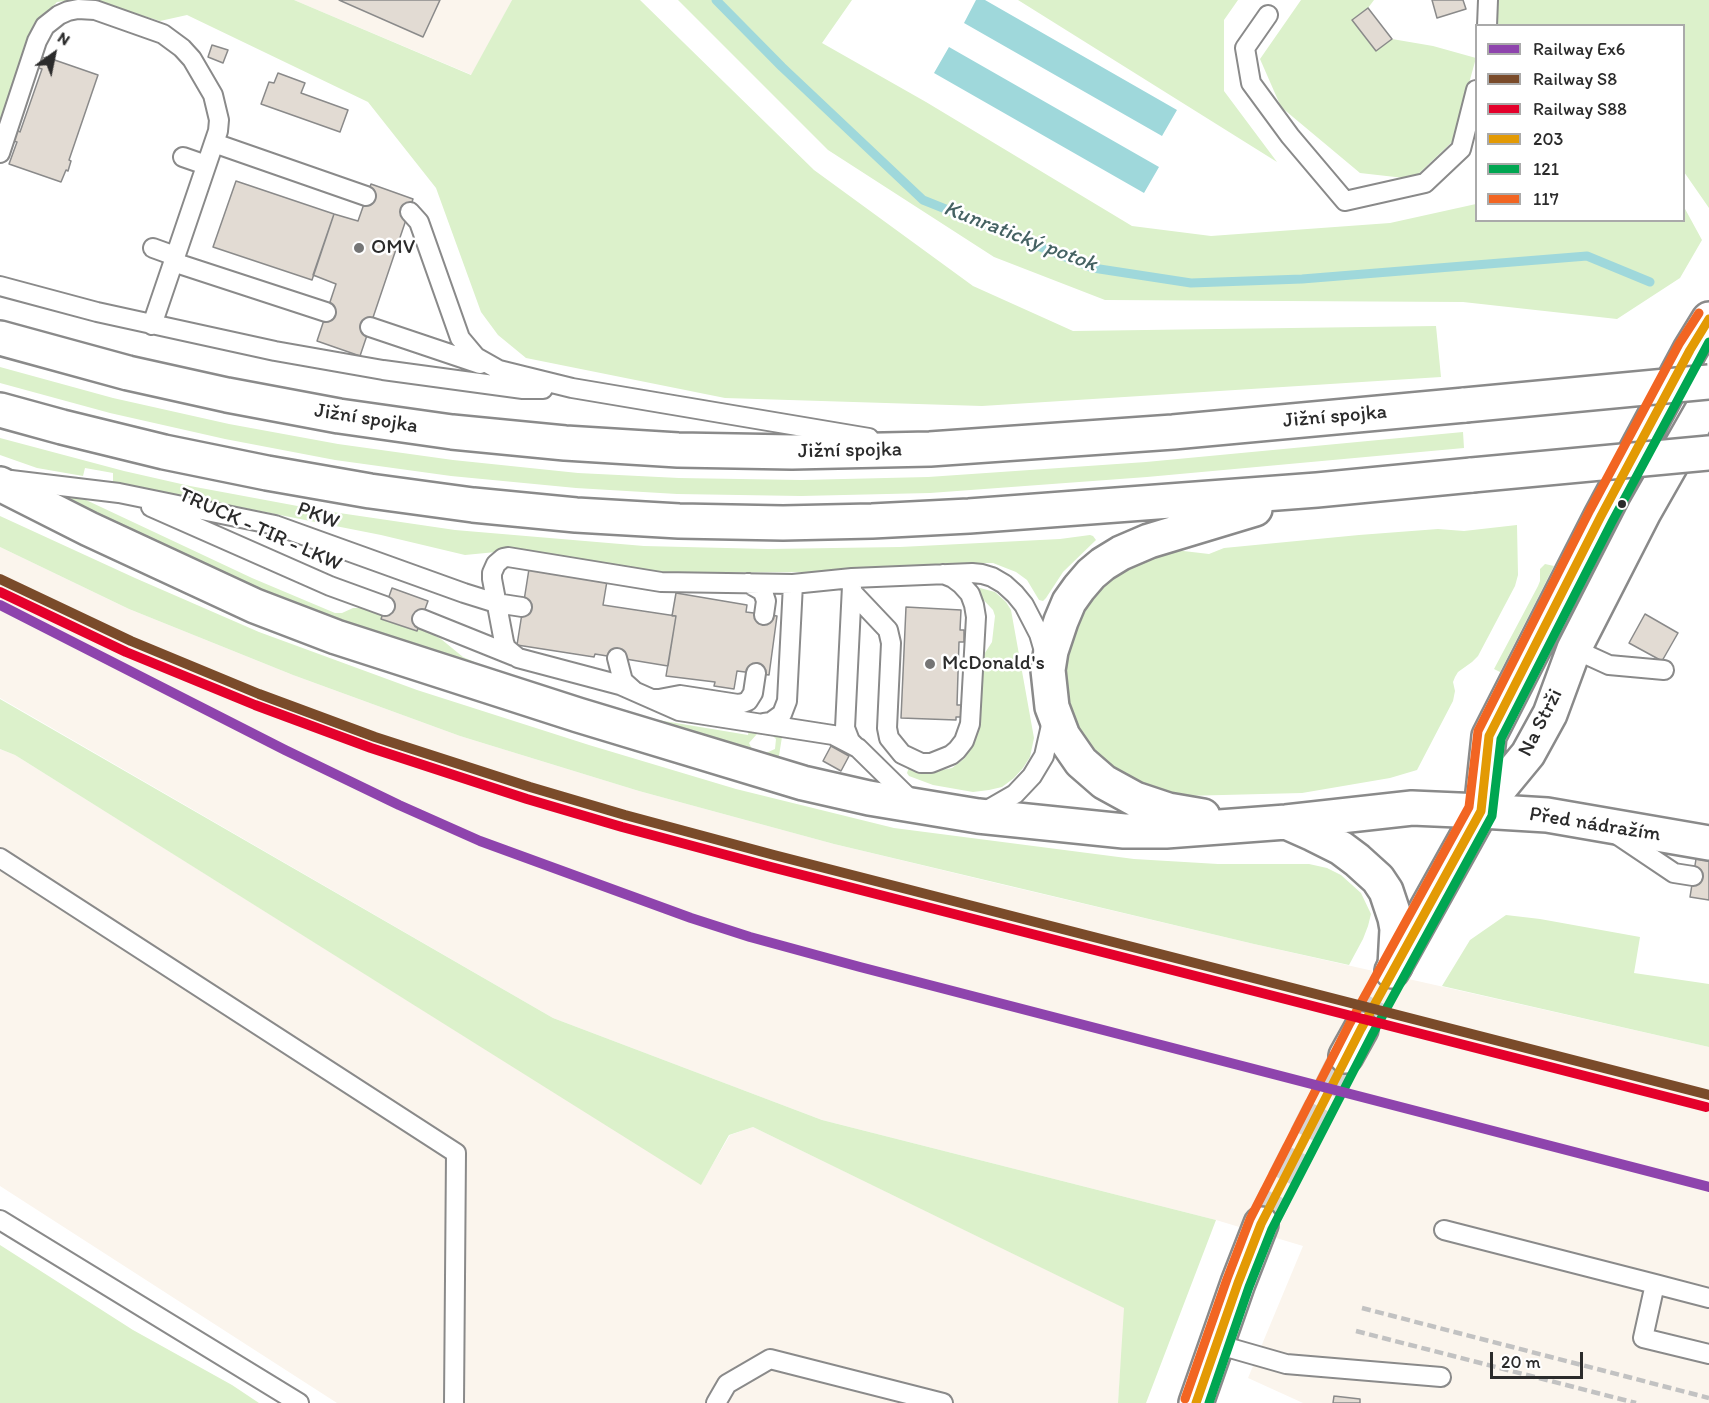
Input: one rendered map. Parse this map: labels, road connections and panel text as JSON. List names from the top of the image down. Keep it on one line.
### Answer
{"streets":{"main road":["Jižní spojka","Na Strži","Před nádražím"],"lane":["PKW","TRUCK - TIR - LKW"]},"crossings":[["PKW","TRUCK - TIR - LKW"],["Na Strži","Před nádražím"]],"water":["Kunratický potok"],"places":["OMV","McDonald's"],"lines":["transit line 117","transit line 203","transit line 121","rail line S8","rail line S88","rail line Ex6"],"legend":["Railway Ex6","Railway S8","Railway S88","203","121","117"],"scale_bar":"20 m","north":"top right"}
